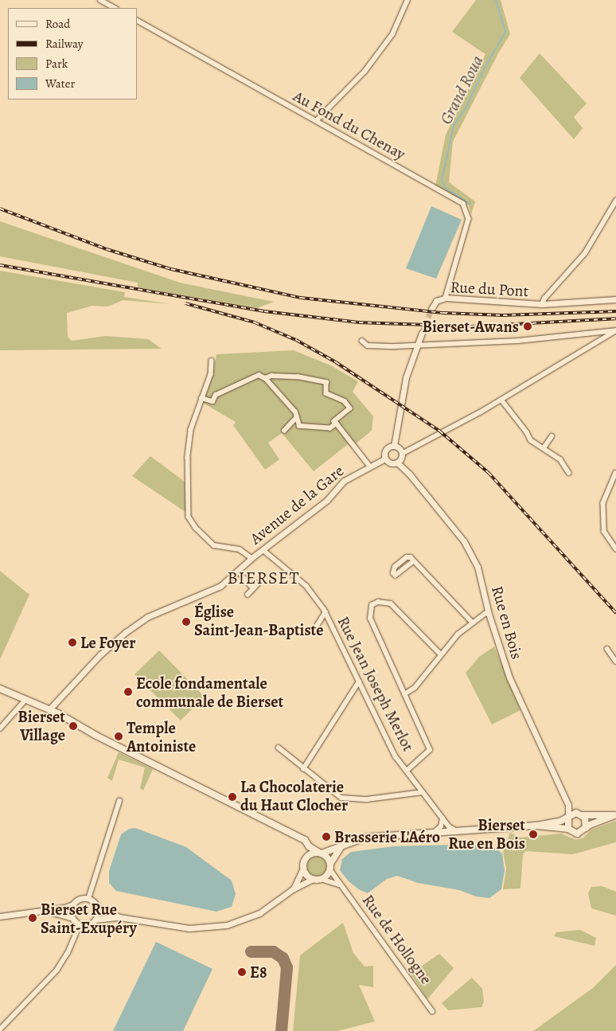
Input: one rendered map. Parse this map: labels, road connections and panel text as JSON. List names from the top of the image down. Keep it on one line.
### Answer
{"streets":{"street":["Au Fond du Chenay","Rue du Pont","Avenue de la Gare","Rue en Bois","Rue Jean Joseph Merlot","Rue de Hollogne"]},"crossings":[["Au Fond du Chenay","Rue du Pont"],["Avenue de la Gare","Rue en Bois"],["Avenue de la Gare","Rue Jean Joseph Merlot"]],"districts":["BIERSET"],"water":["Grand Roua"],"places":["Bierset-Awans","Église Saint-Jean-Baptiste","Le Foyer","Ecole fondamentale communale de Bierset","Bierset Village","Temple Antoiniste","La Chocolaterie du Haut Clocher","Bierset Rue en Bois","Brasserie L'Aéro","Bierset Rue Saint-Exupéry","E8"],"legend":["Road","Railway","Park","Water"]}
